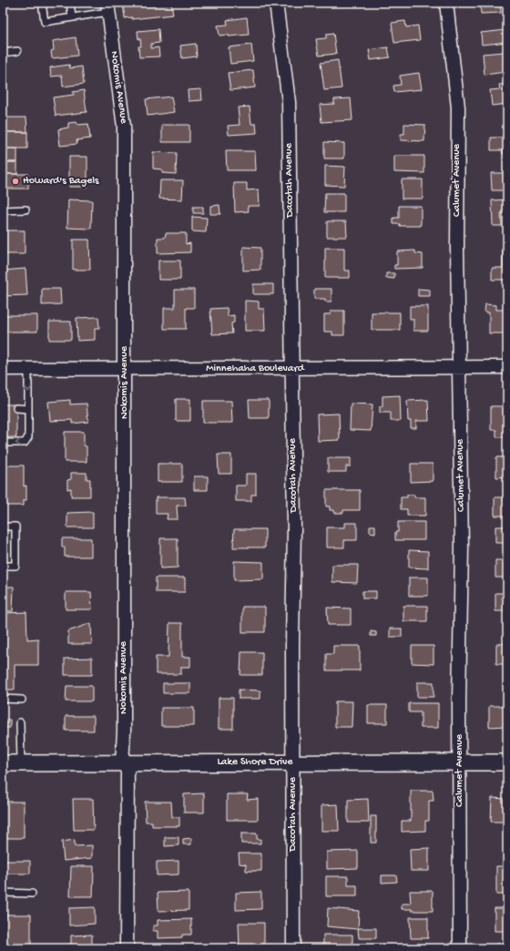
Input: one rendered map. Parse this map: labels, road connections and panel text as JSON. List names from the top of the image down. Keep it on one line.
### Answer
{"streets":{"street":["Nokomis Avenue","Dacotah Avenue","Calumet Avenue","Minnehaha Boulevard","Lake Shore Drive"]},"crossings":[["Nokomis Avenue","Minnehaha Boulevard"],["Nokomis Avenue","Lake Shore Drive"],["Dacotah Avenue","Minnehaha Boulevard"],["Dacotah Avenue","Lake Shore Drive"],["Calumet Avenue","Minnehaha Boulevard"],["Calumet Avenue","Lake Shore Drive"]],"places":["Howard's Bagels"]}
